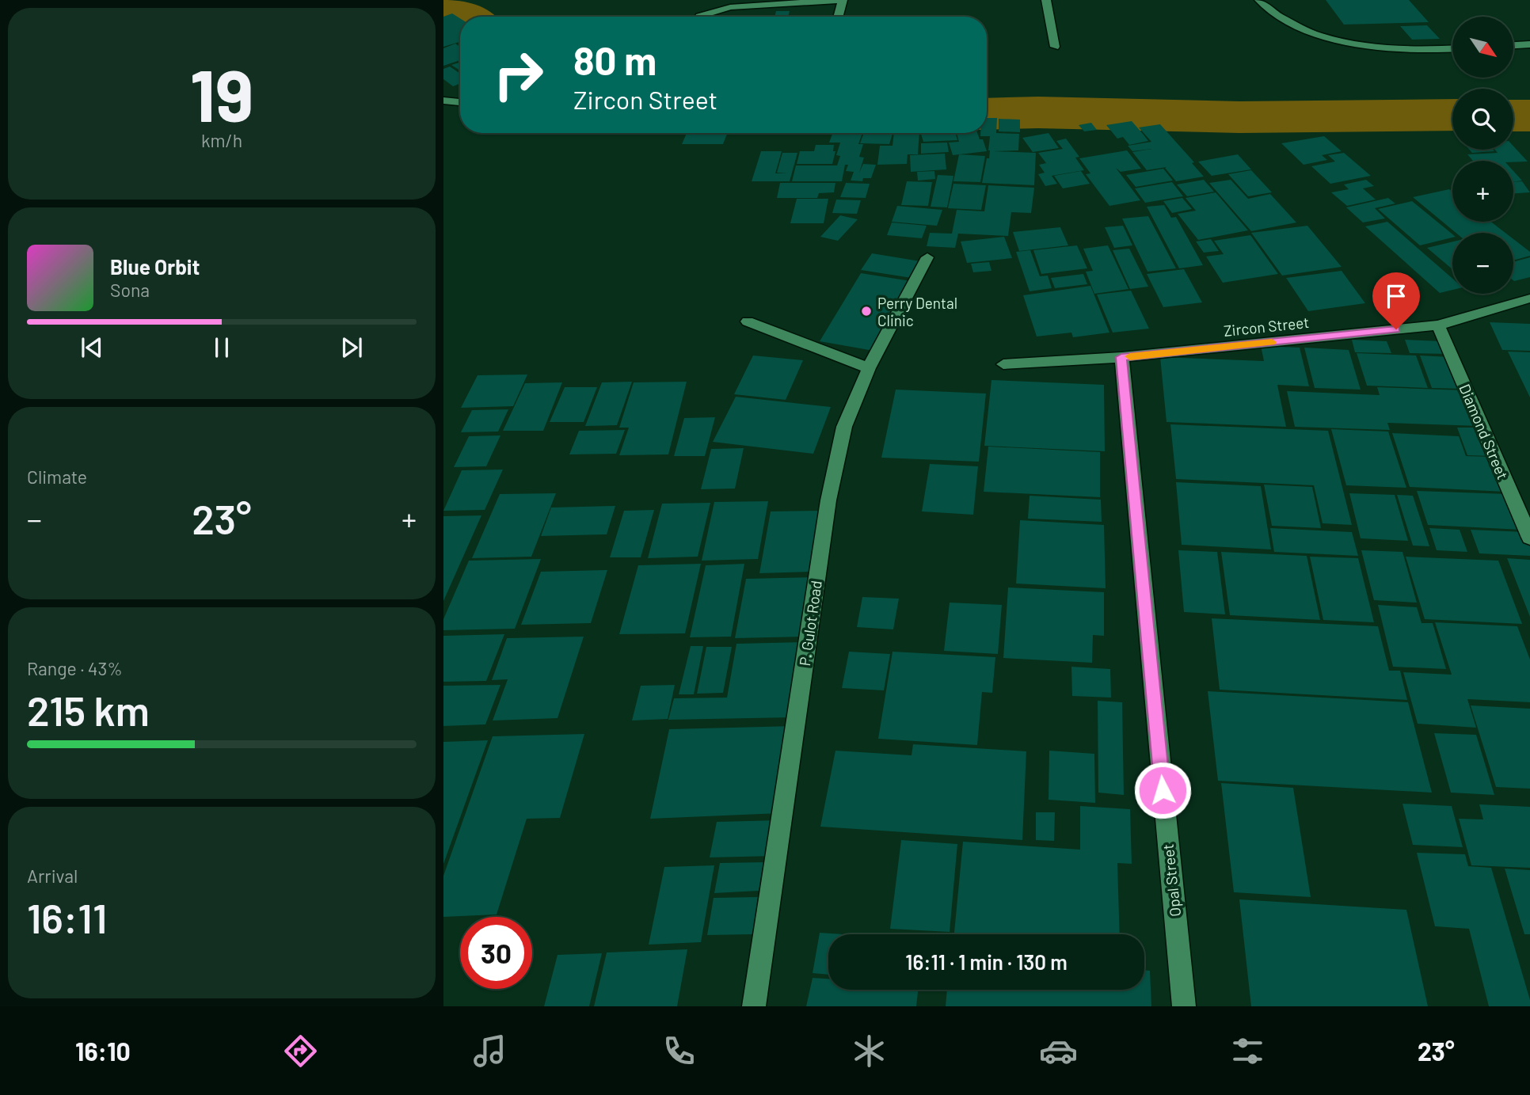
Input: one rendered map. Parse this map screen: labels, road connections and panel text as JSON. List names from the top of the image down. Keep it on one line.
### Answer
{"streets":{"street":["Zircon Street","Diamond Street","P. Gulot Road","Opal Street"]},"crossings":[["Zircon Street","Diamond Street"],["Zircon Street","Opal Street"]],"places":["Perry Dental Clinic"],"north":"bottom right","page":{"tile":[["19","km/h"],"Climate",["Range · 43%","215 km"],["Arrival","16:11"]],"map_buttons":["+","−"],"turn":["80 m","Zircon Street"],"song":["Blue Orbit","Sona"],"heat":["−","23°","+"],"limit":"30","trip":"16:11 · 1 min · 130 m","tabs":["16:10","23°"]}}
